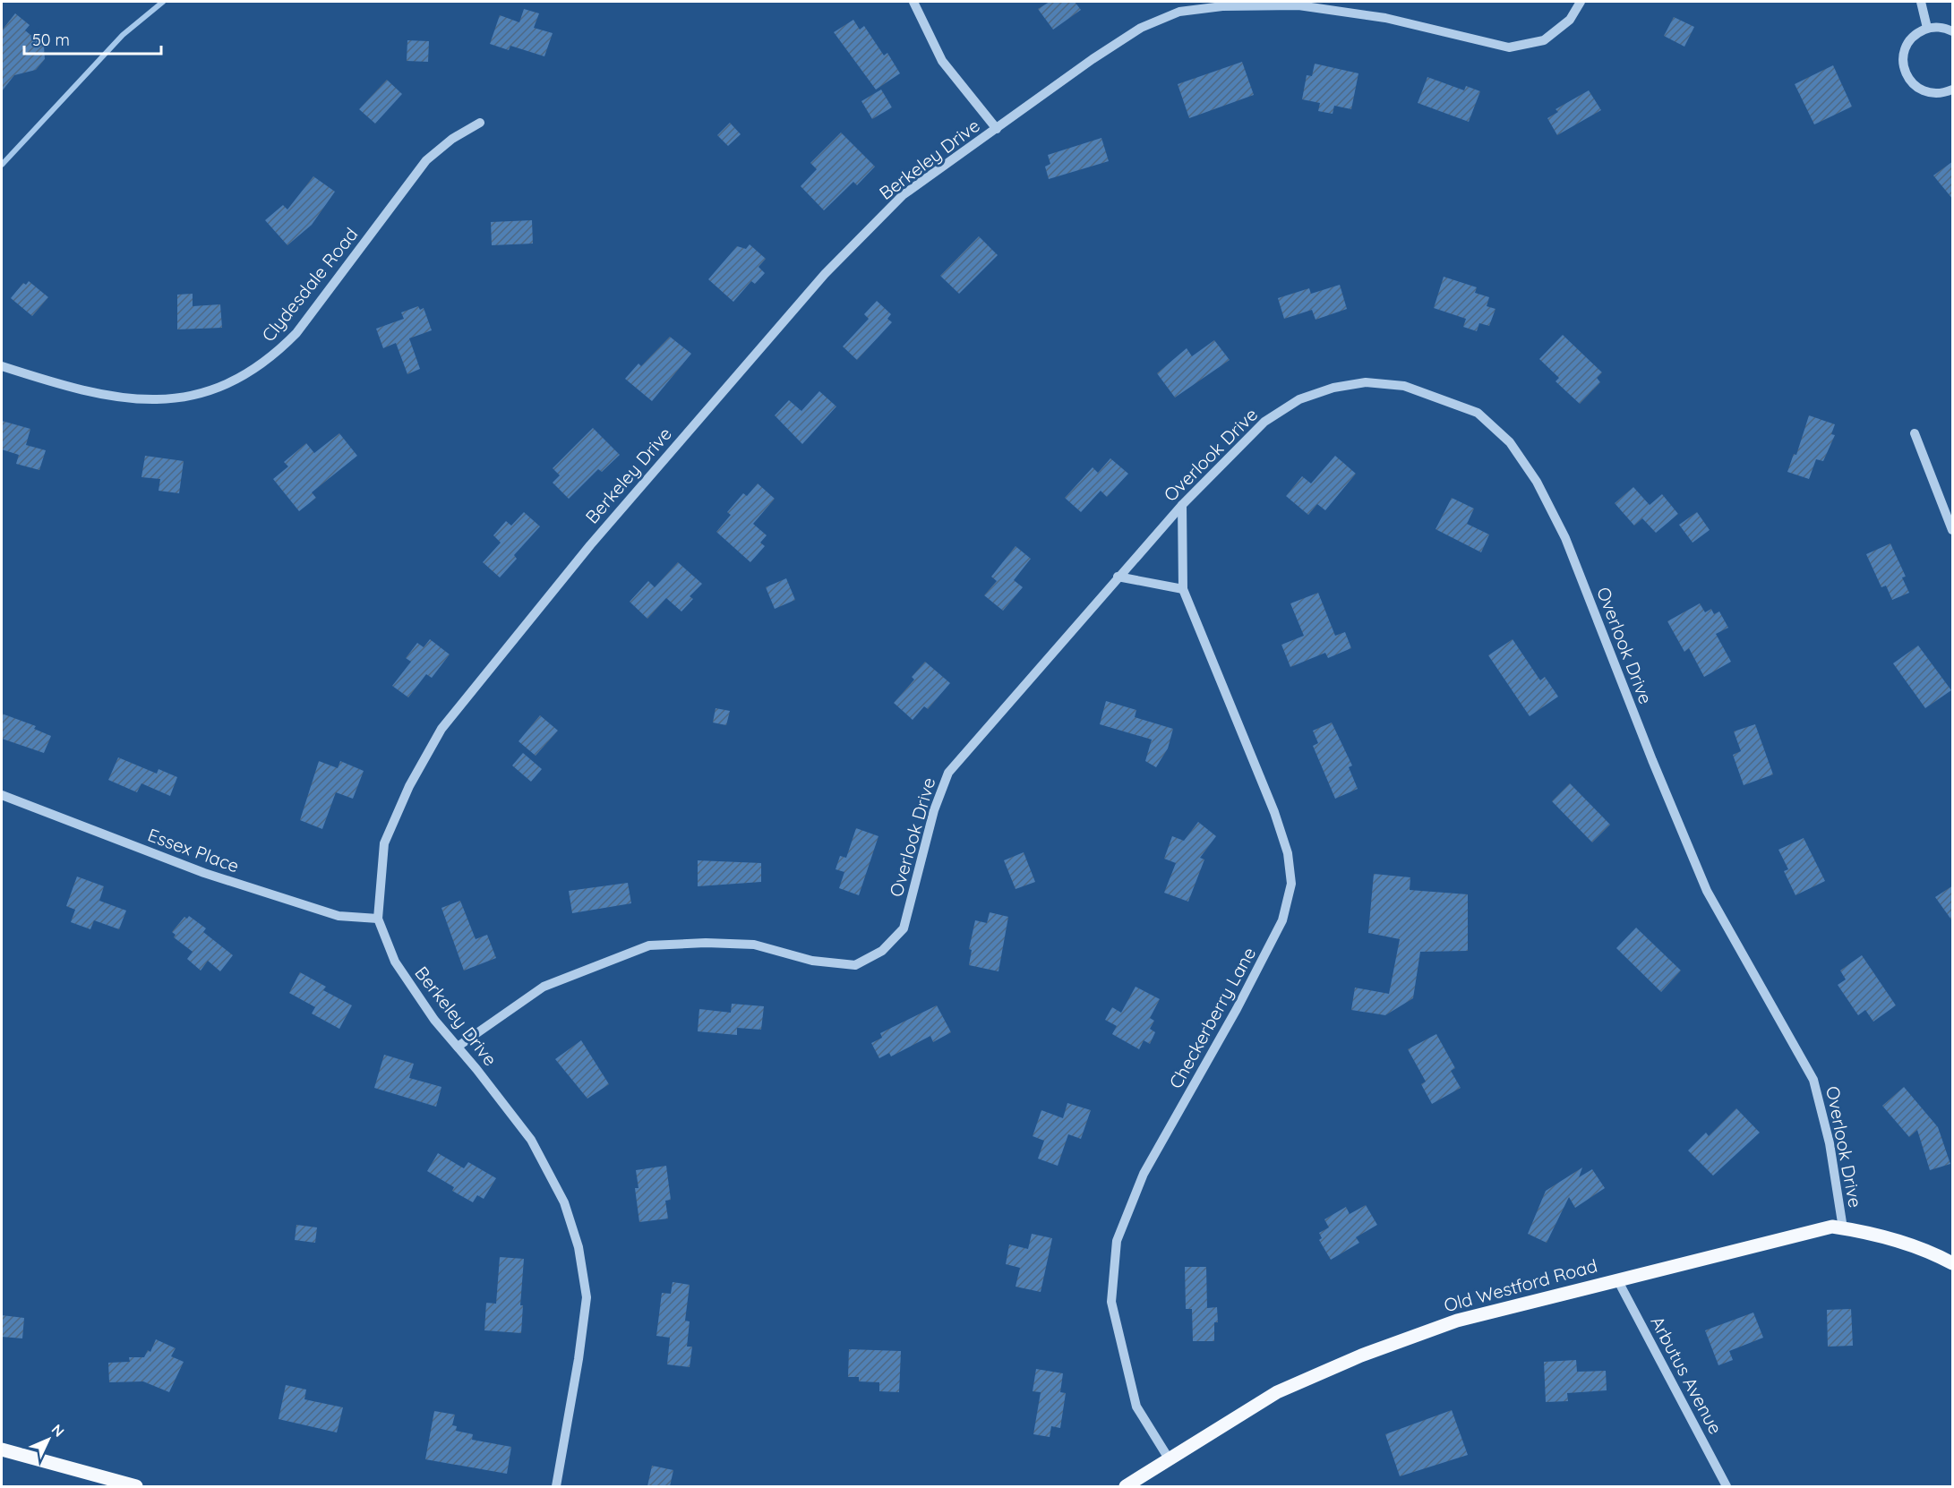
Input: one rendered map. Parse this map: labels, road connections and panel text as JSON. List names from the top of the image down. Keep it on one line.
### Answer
{"streets":{"main road":["Old Westford Road"],"street":["Berkeley Drive","Clydesdale Road","Overlook Drive","Essex Place","Checkerberry Lane","Arbutus Avenue"]},"crossings":[["Berkeley Drive","Overlook Drive"],["Berkeley Drive","Essex Place"],["Overlook Drive","Checkerberry Lane"],["Overlook Drive","Old Westford Road"],["Checkerberry Lane","Old Westford Road"],["Old Westford Road","Arbutus Avenue"]],"scale_bar":"50 m","north":"top right"}
